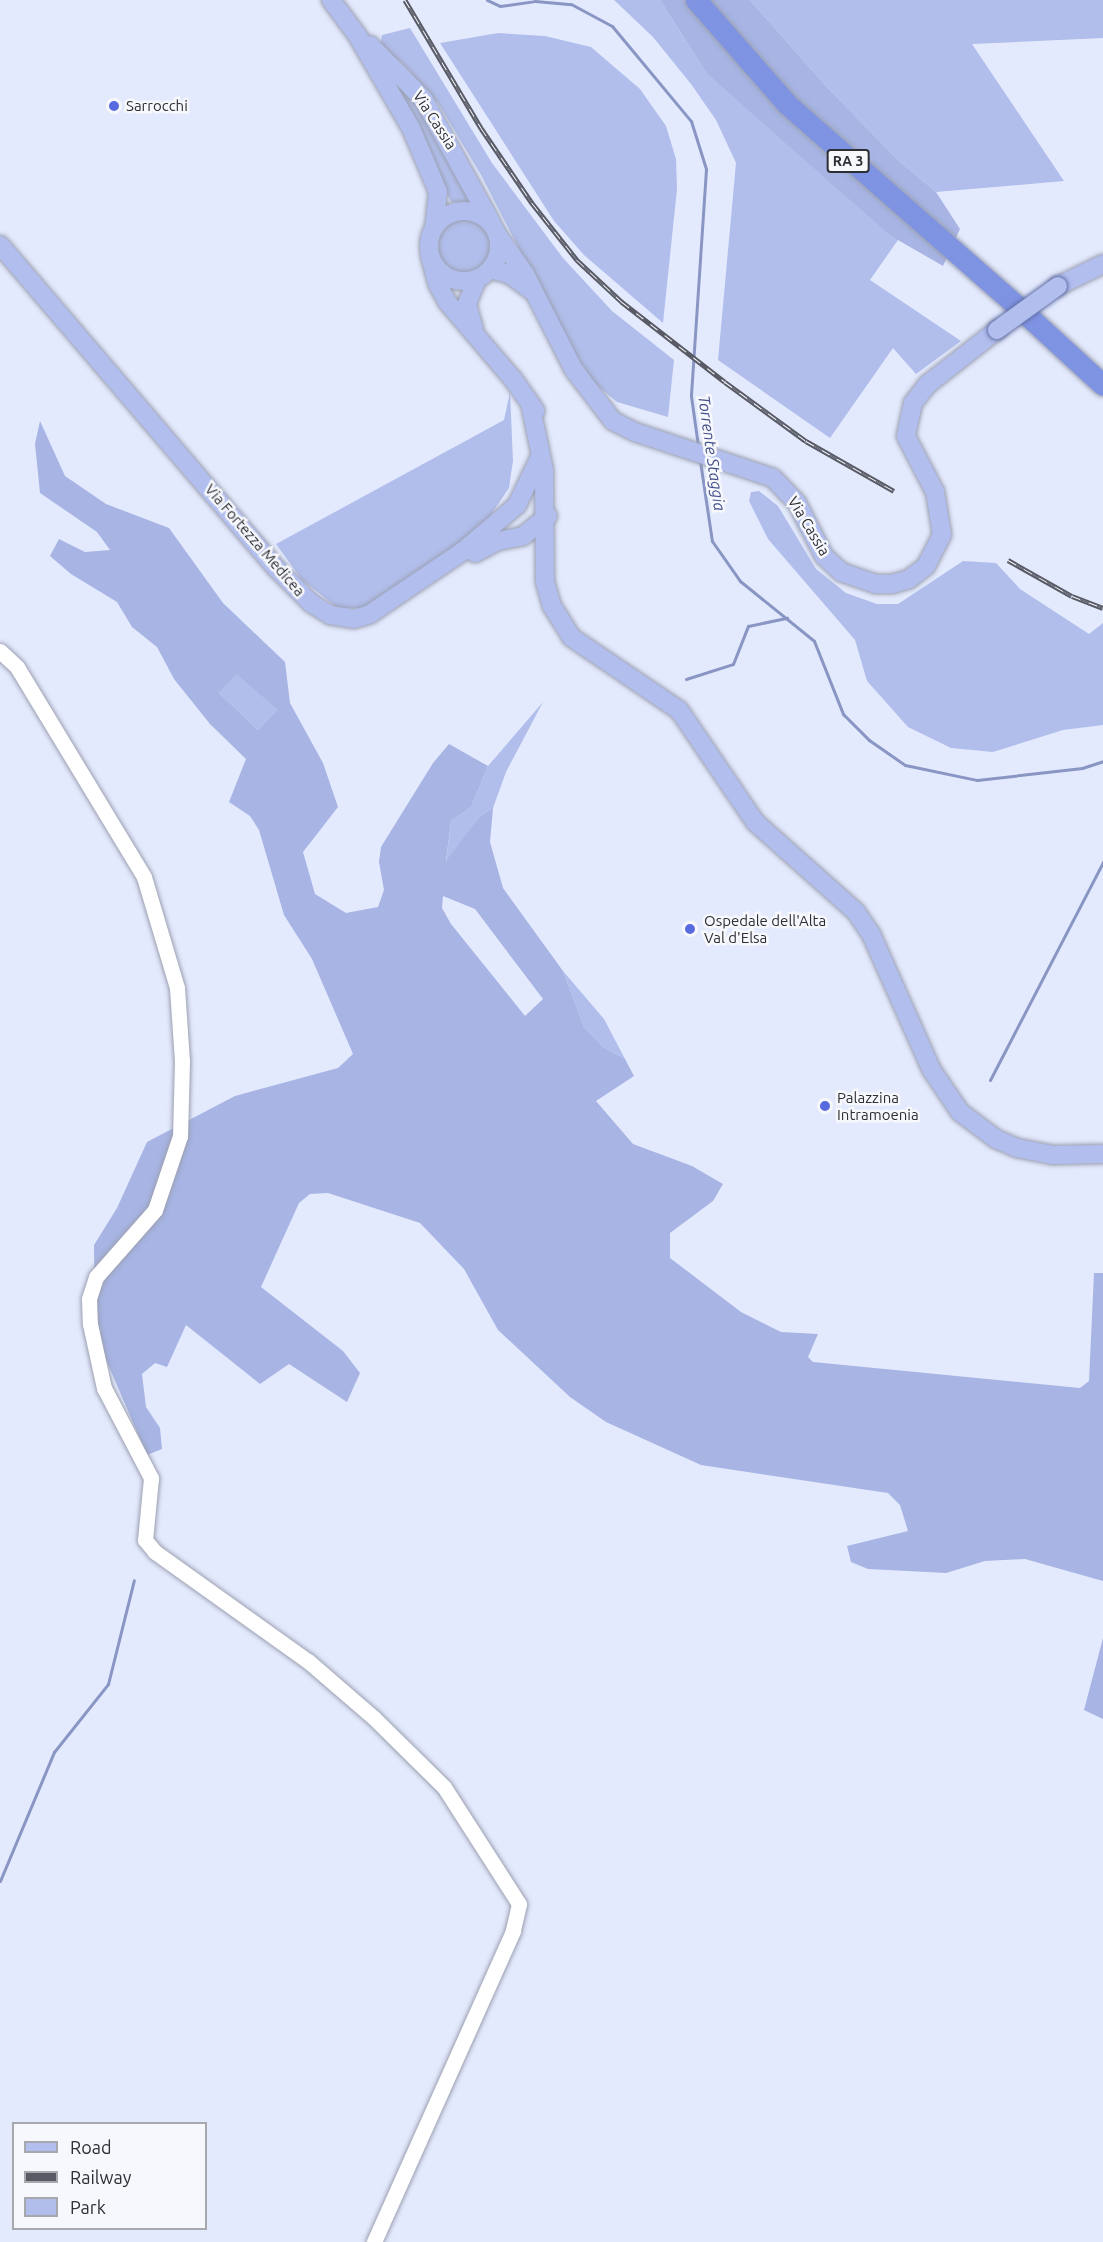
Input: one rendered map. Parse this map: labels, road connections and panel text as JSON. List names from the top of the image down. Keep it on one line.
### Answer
{"streets":{"highway":["RA 3"],"main road":["Via Cassia","Via Fortezza Medicea"]},"water":["Torrente Staggia"],"places":["Sarrocchi","Ospedale dell'Alta Val d'Elsa","Palazzina Intramoenia"],"legend":["Road","Railway","Park"]}
